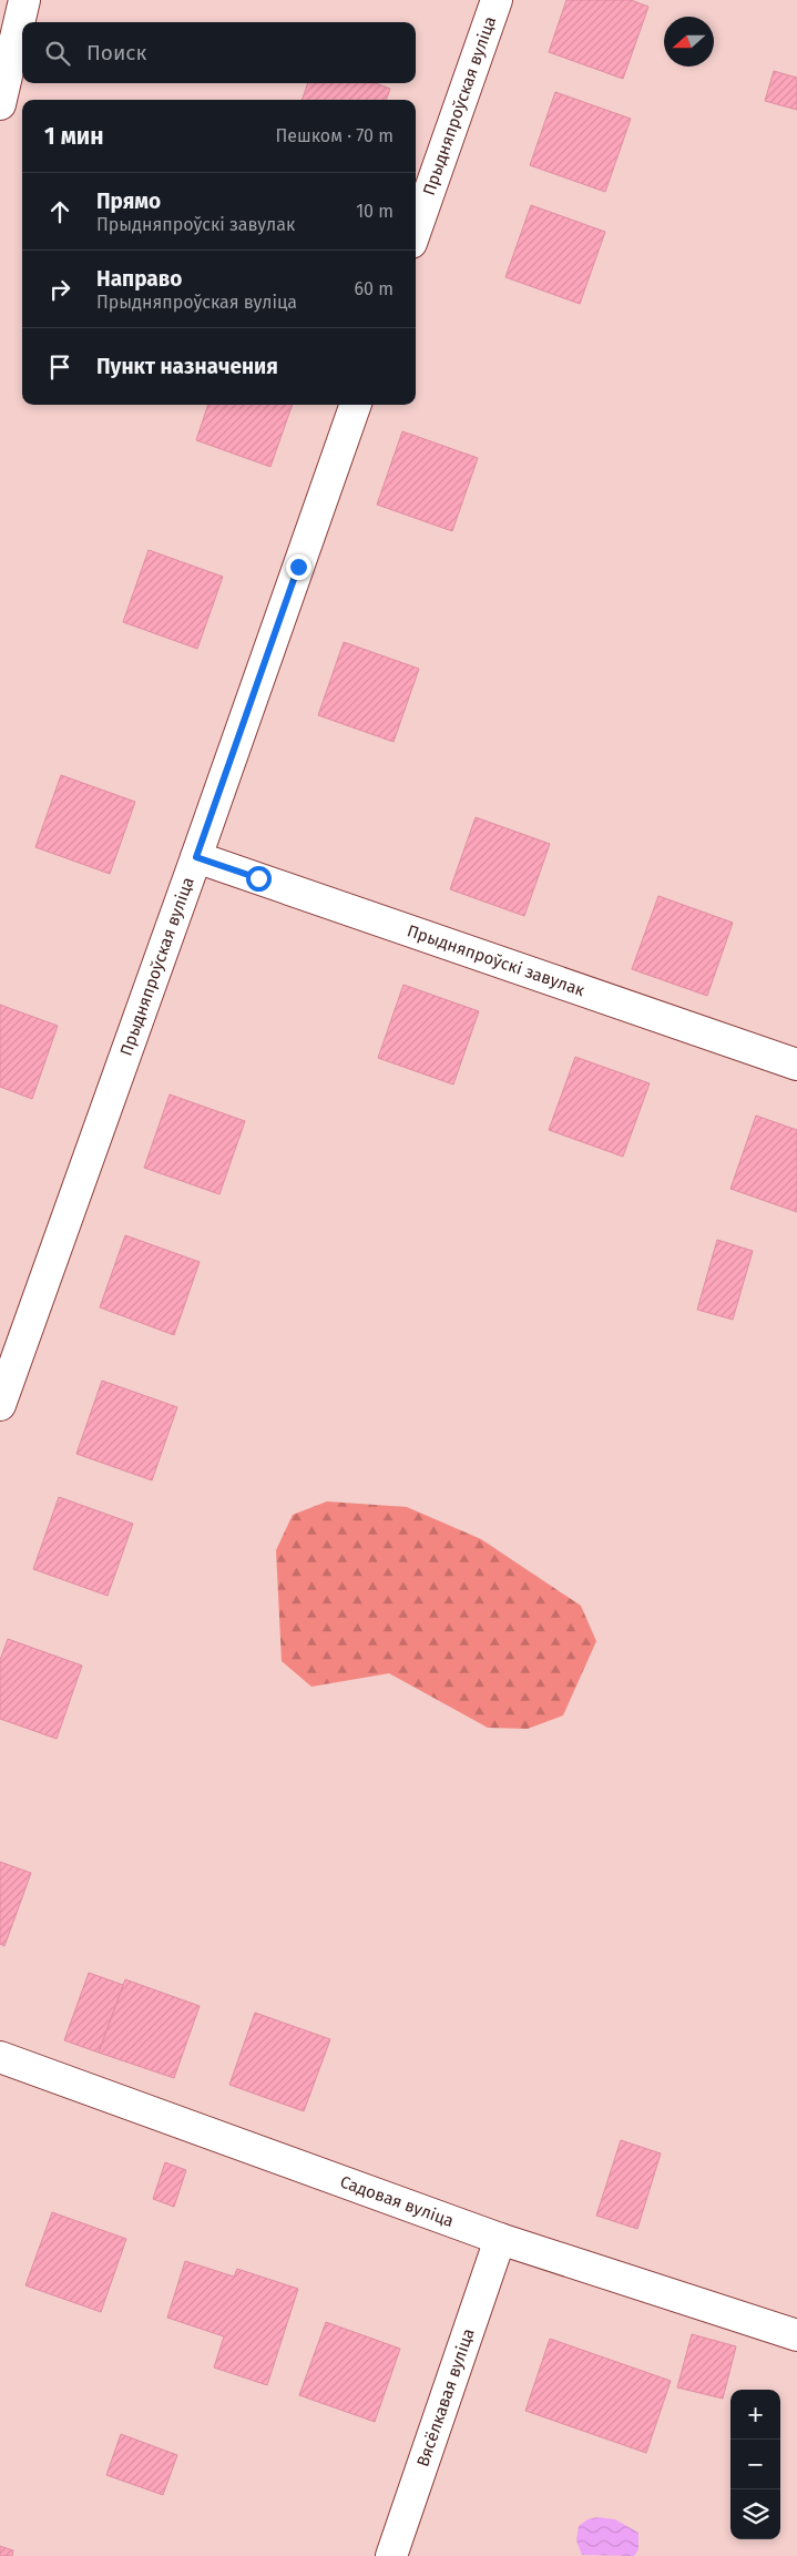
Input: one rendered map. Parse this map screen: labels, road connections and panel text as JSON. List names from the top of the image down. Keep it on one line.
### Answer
{"streets":{"street":["Прыдняпроўская вуліца","Прыдняпроўскі завулак","Садовая вуліца","Вясёлкавая вуліца"]},"crossings":[["Прыдняпроўская вуліца","Прыдняпроўскі завулак"],["Садовая вуліца","Вясёлкавая вуліца"]],"north":"left","page":{"search":"Поиск","heading":["1 мин","Пешком · 70 m"],"list":[["Прямо","Прыдняпроўскі завулак","10 m"],["Направо","Прыдняпроўская вуліца","60 m"],"Пункт назначения"],"map_buttons":["+","−"]}}
